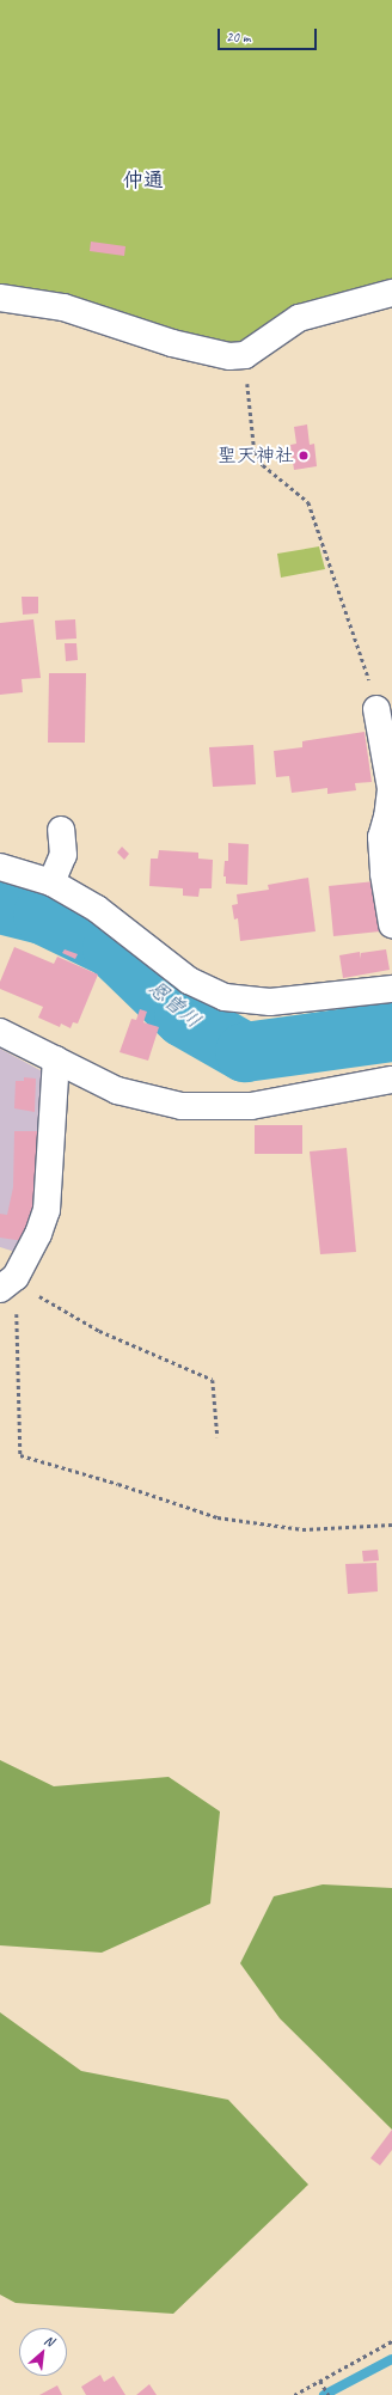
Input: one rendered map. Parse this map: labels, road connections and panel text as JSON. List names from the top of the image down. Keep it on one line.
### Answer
{"districts":["仲通"],"water":["恩曽川"],"places":["聖天神社"],"scale_bar":"20 m","north":"top right"}
